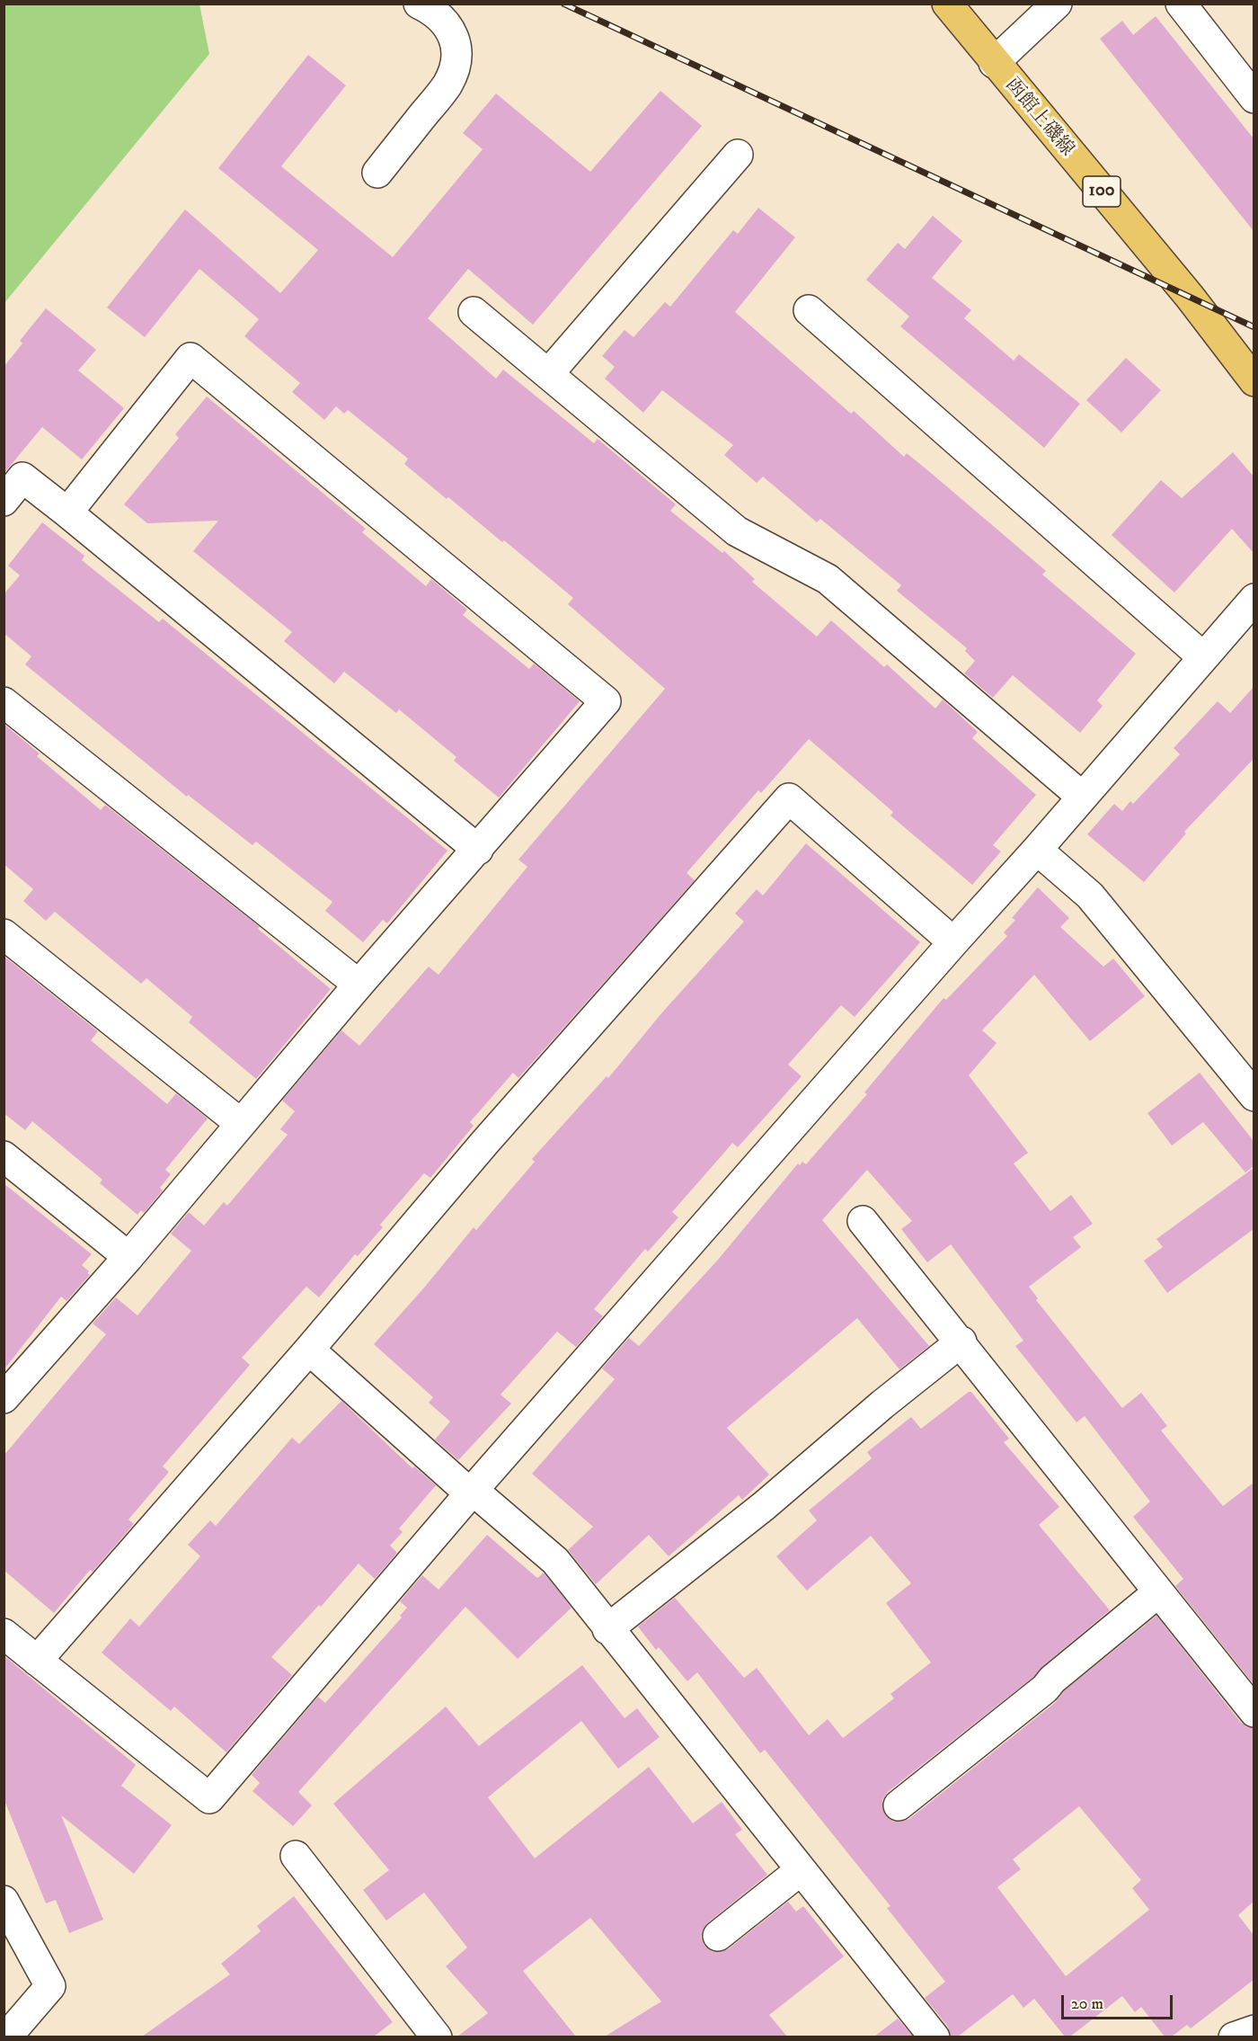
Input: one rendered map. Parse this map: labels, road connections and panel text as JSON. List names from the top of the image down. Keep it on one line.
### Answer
{"streets":{"main road":["函館上磯線","100"]},"scale_bar":"20 m"}
